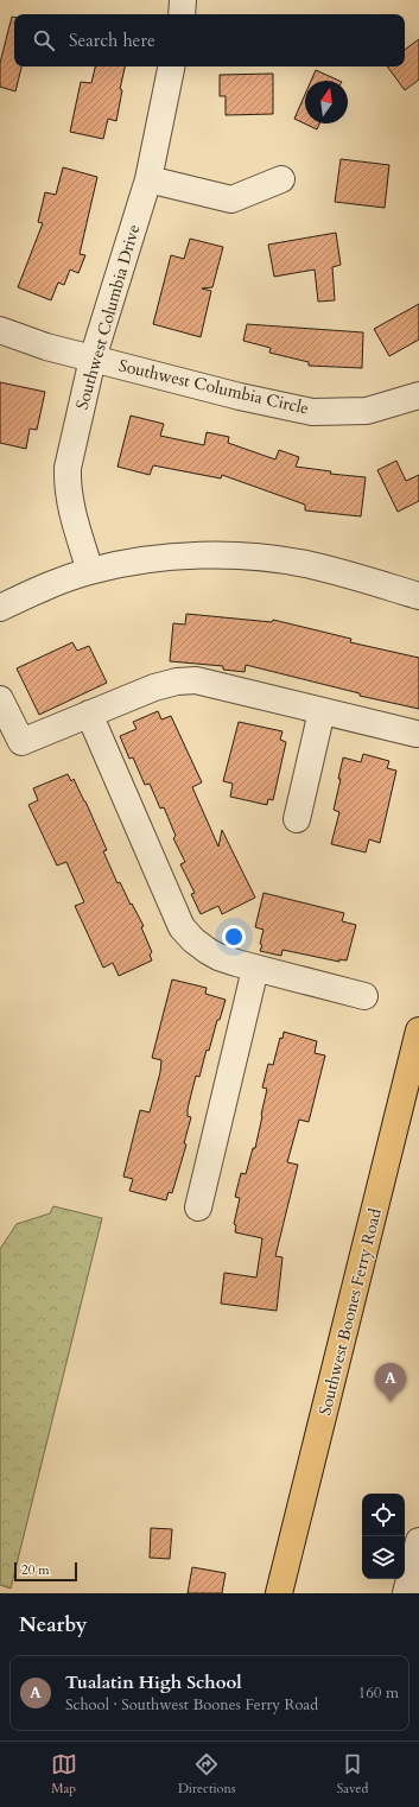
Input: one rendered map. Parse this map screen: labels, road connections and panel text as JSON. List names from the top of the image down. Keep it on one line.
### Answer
{"streets":{"main road":["Southwest Boones Ferry Road"],"street":["Southwest Columbia Drive","Southwest Columbia Circle"]},"crossings":[["Southwest Columbia Drive","Southwest Columbia Circle"]],"scale_bar":"20 m","north":"top","page":{"search":"Search here","pins":"A","scale":"20 m","heading":"Nearby","list":[{"mark":"A","name":"Tualatin High School","note":"School · Southwest Boones Ferry Road","value":"160 m"}],"nav":["Map","Directions","Saved"]}}
